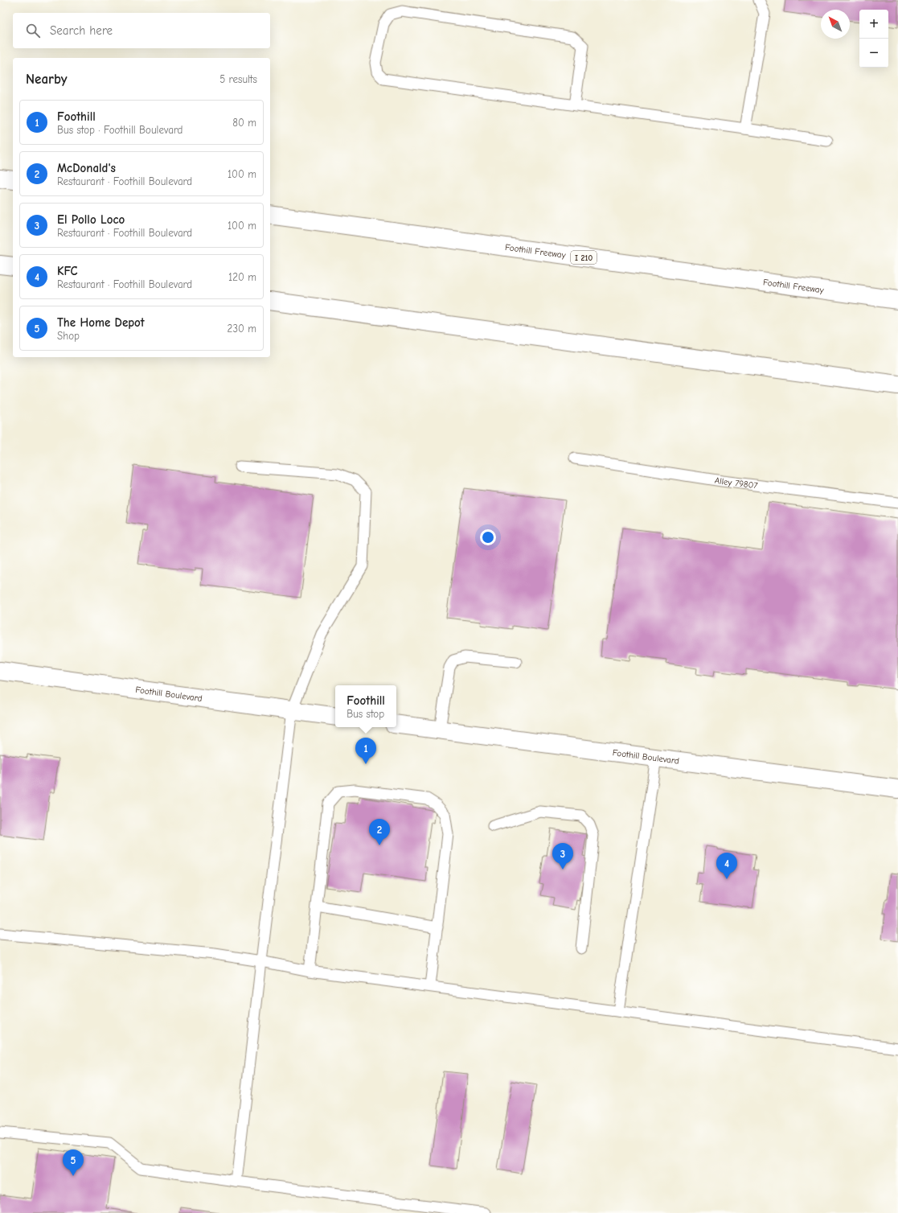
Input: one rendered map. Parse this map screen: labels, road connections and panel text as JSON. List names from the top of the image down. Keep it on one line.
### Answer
{"streets":{"main road":["Foothill Freeway","I 210","Foothill Boulevard"],"lane":["Alley 79807"]},"north":"top left","page":{"map_buttons":["+","−"],"search":"Search here","heading":["Nearby","5 results"],"list":[{"mark":"1","name":"Foothill","note":"Bus stop · Foothill Boulevard","value":"80 m"},{"mark":"2","name":"McDonald's","note":"Restaurant · Foothill Boulevard","value":"100 m"},{"mark":"3","name":"El Pollo Loco","note":"Restaurant · Foothill Boulevard","value":"100 m"},{"mark":"4","name":"KFC","note":"Restaurant · Foothill Boulevard","value":"120 m"},{"mark":"5","name":"The Home Depot","note":"Shop","value":"230 m"}],"popup":["Foothill","Bus stop"],"pins":["1","2","3","4","5"]}}
